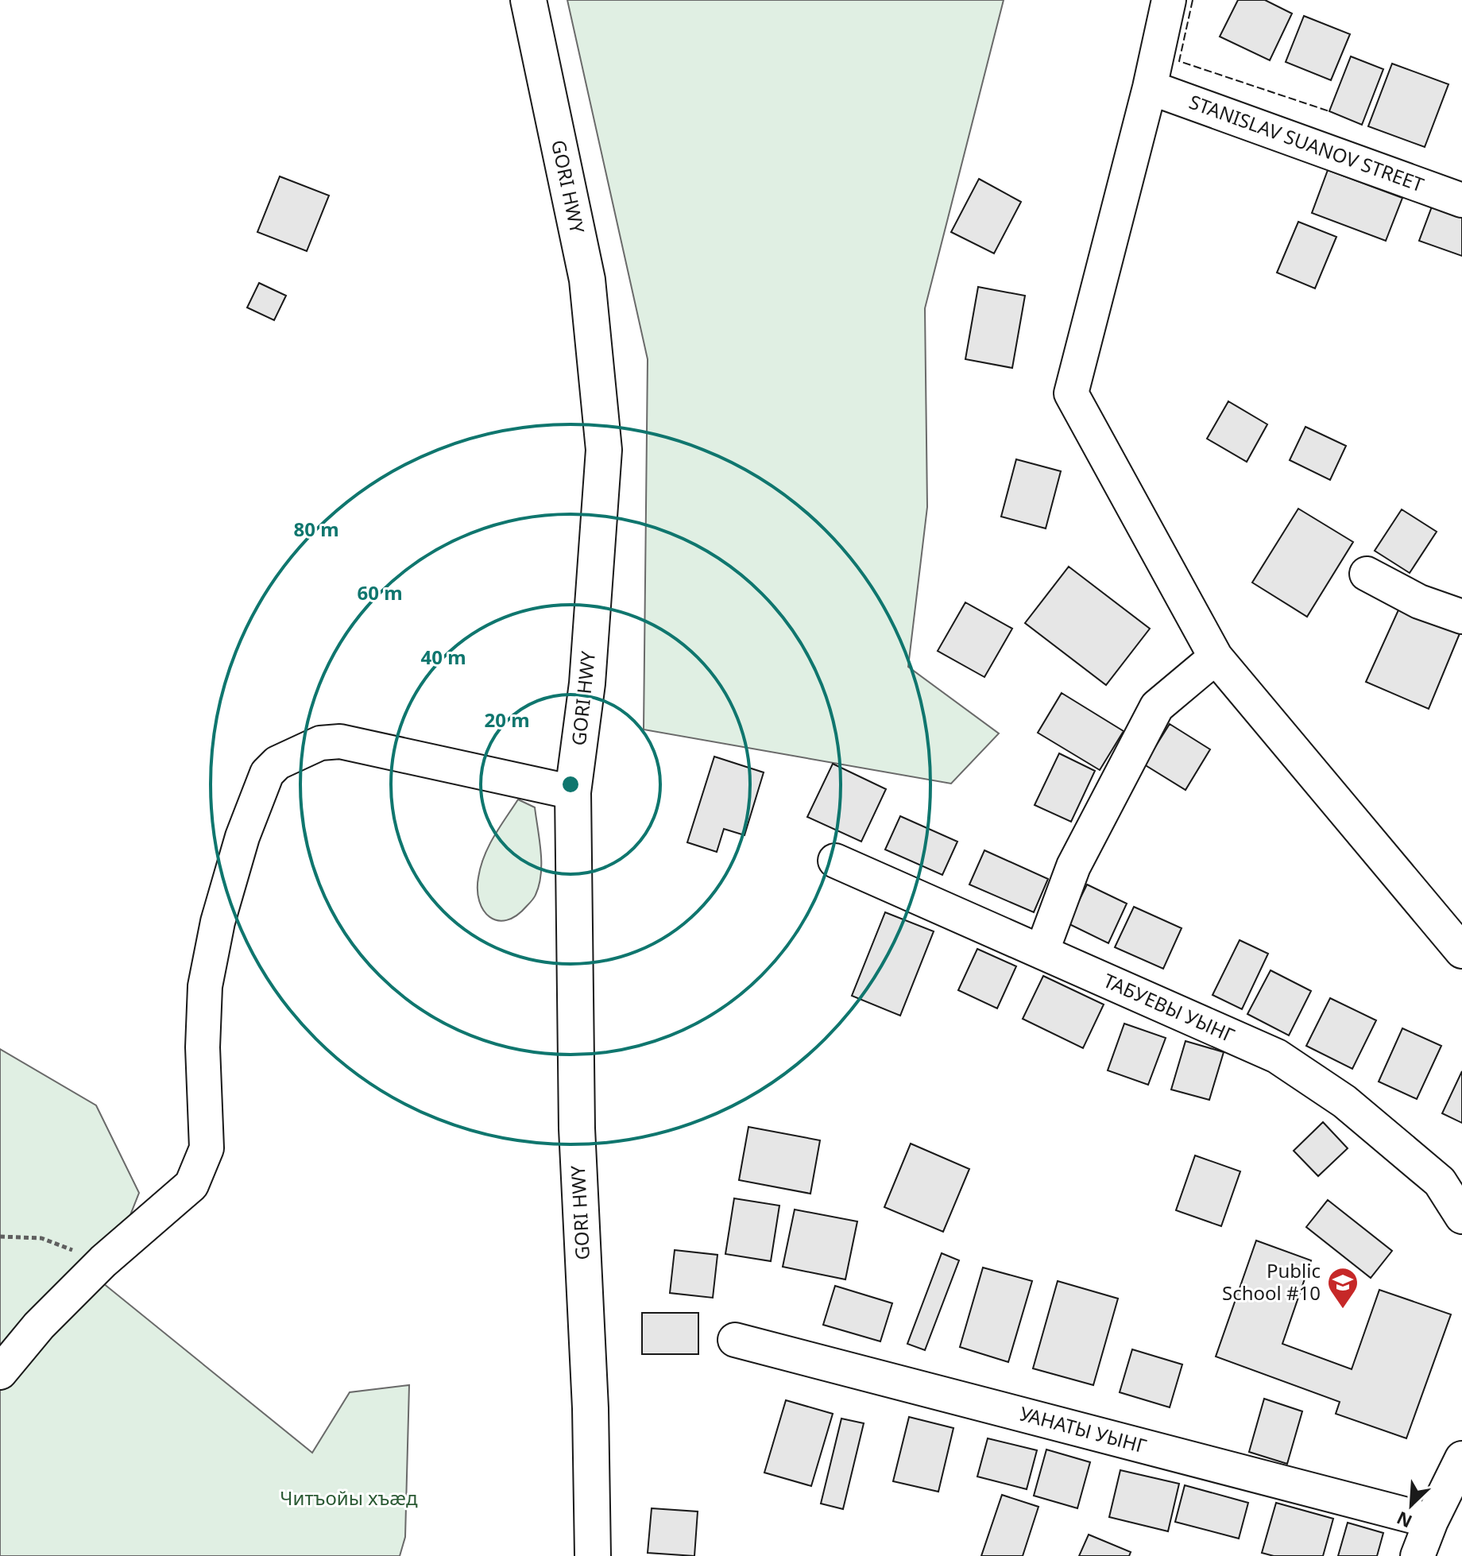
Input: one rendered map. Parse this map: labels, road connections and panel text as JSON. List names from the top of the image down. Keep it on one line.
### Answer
{"streets":{"main road":["GORI HWY"],"street":["STANISLAV SUANOV STREET","ТАБУЕВЫ УЫНГ","УАНАТЫ УЫНГ"]},"parks":["Читъойы хъæд"],"places":{"school or university":["Public School #10"]},"north":"bottom left","rings":["80 m","60 m","40 m","20 m"]}
